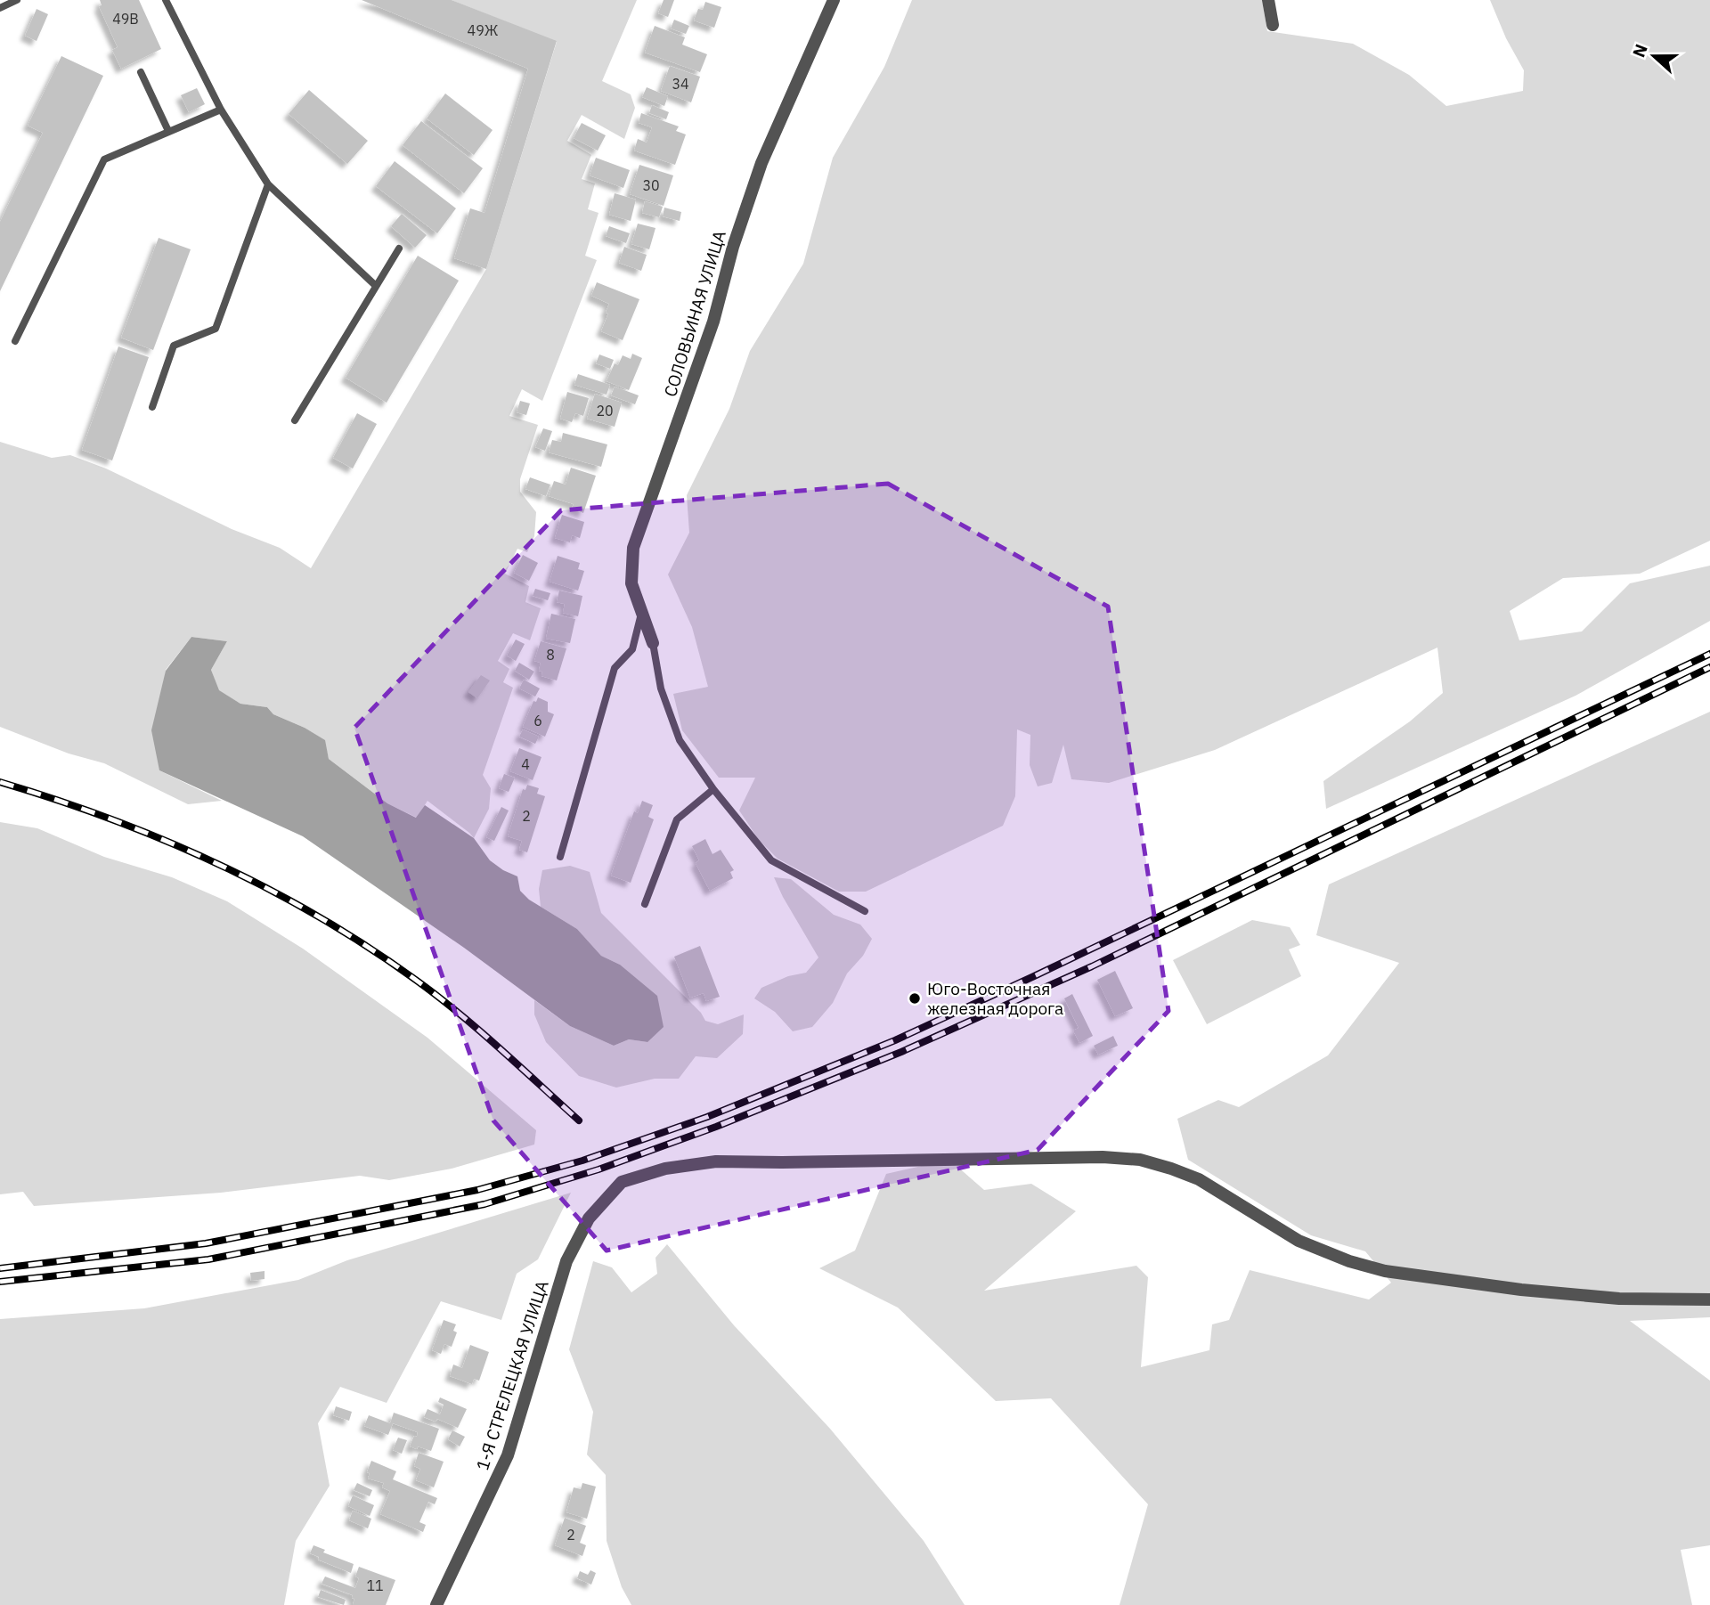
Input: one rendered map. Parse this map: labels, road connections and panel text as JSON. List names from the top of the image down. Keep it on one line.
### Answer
{"streets":{"street":["СОЛОВЬИНАЯ УЛИЦА","1-Я СТРЕЛЕЦКАЯ УЛИЦА"]},"places":["Юго-Восточная железная дорога"],"house_numbers":["49В","49Ж","34","30","20","8","6","4","2","2","11"],"north":"left"}
